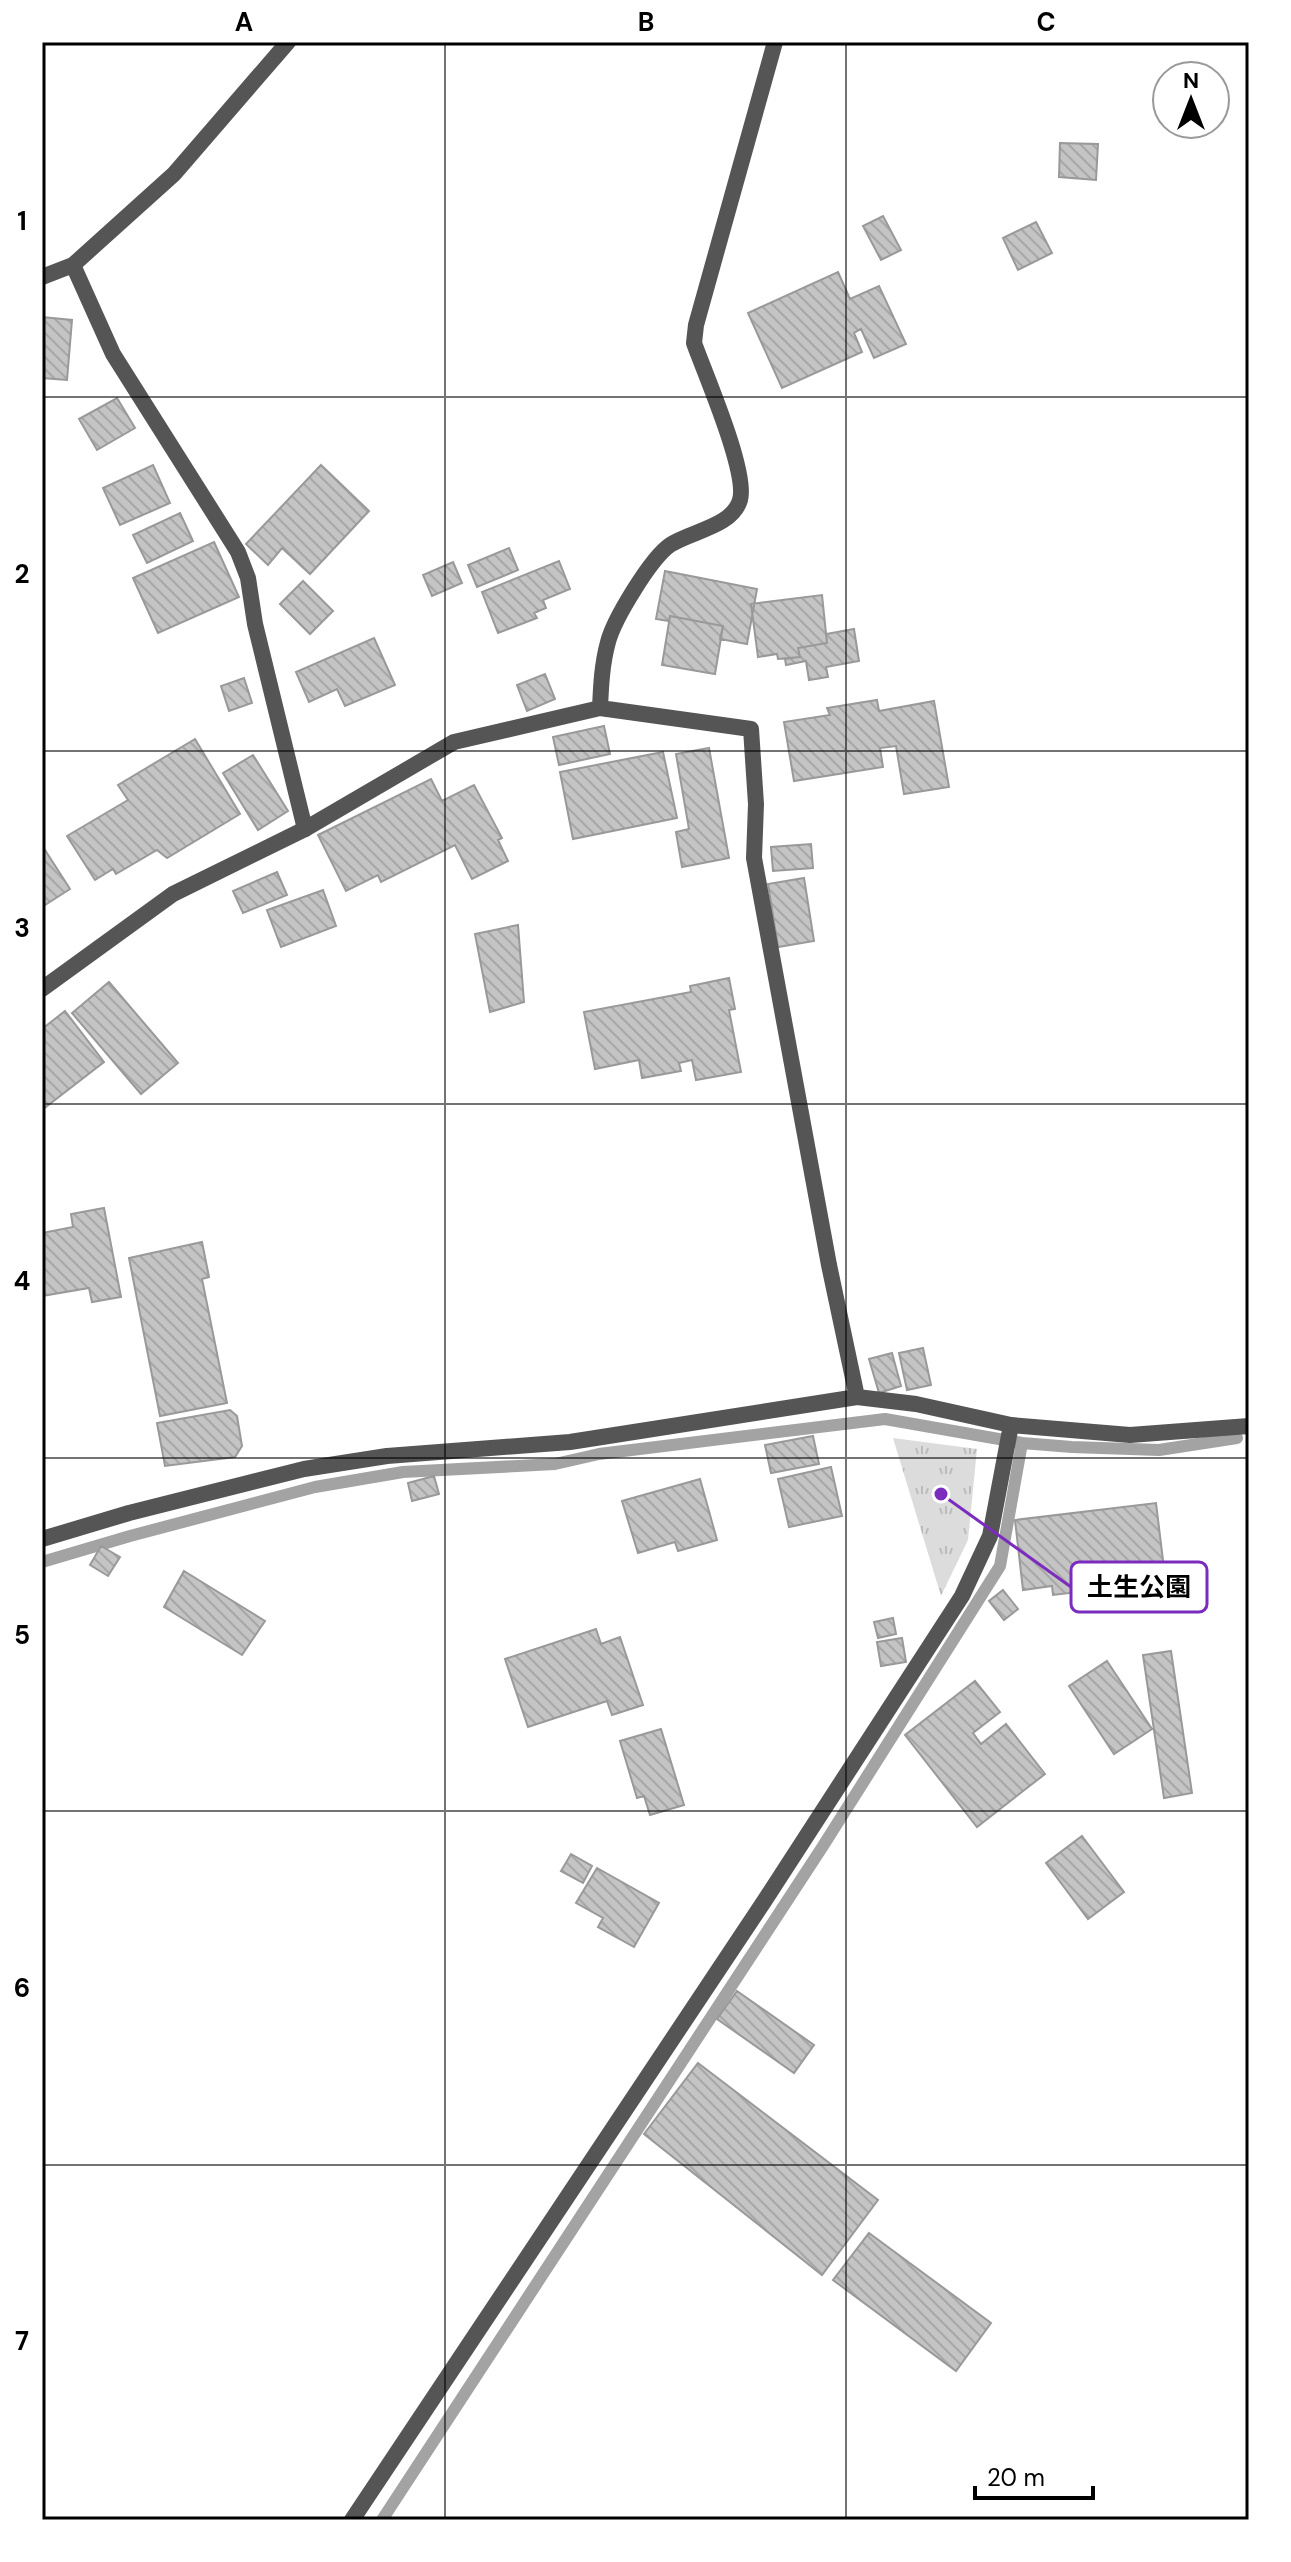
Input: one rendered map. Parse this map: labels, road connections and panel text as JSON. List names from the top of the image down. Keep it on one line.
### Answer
{"places":["土生公園"],"scale_bar":"20 m","north":"top","grid":{"columns":["A","B","C"],"rows":["1","2","3","4","5","6","7"]}}
